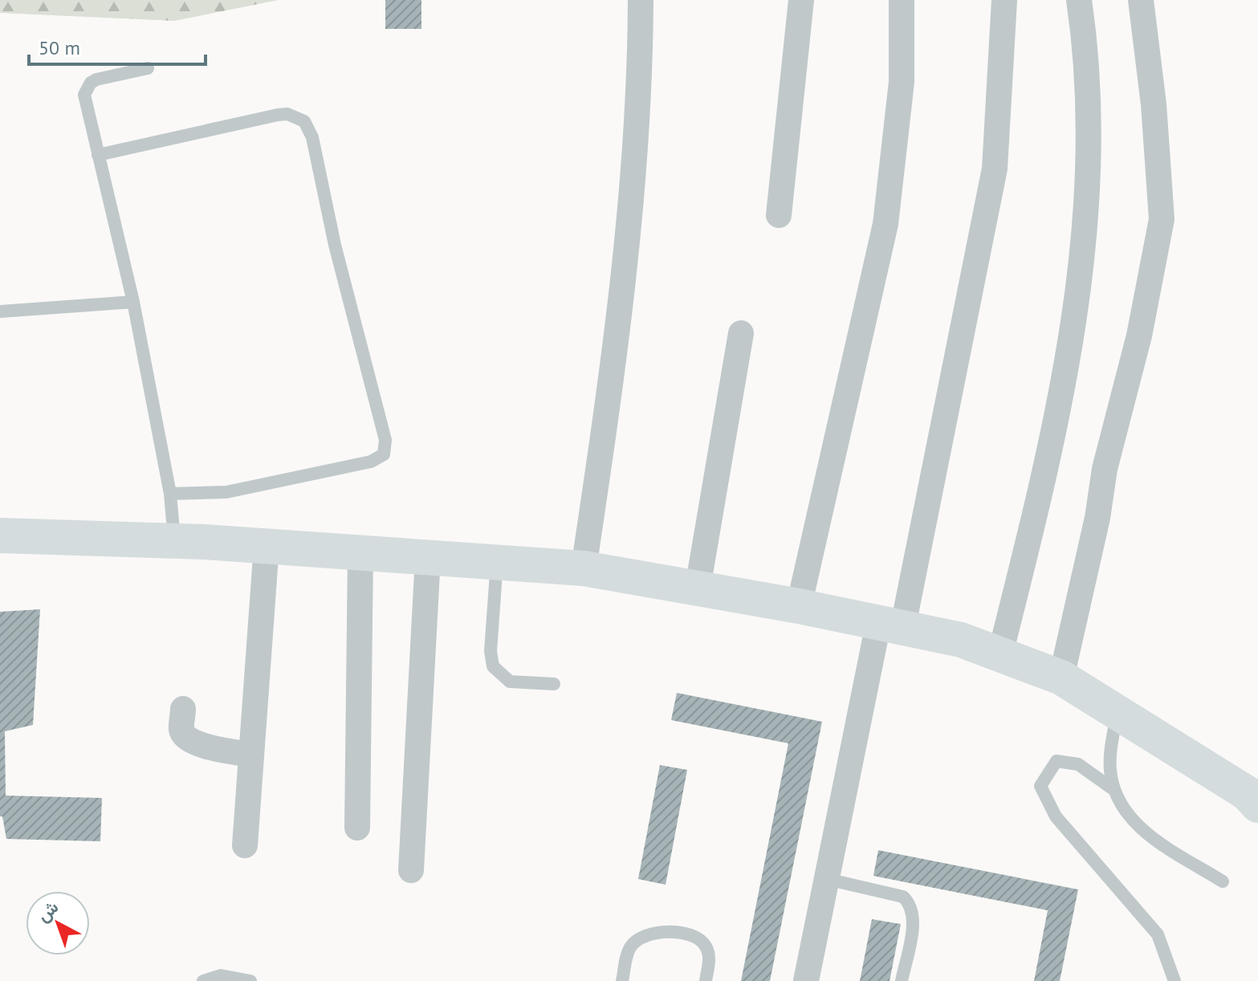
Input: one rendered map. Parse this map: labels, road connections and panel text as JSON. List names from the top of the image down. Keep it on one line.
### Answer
{"scale_bar":"50 m","north":"top left"}
